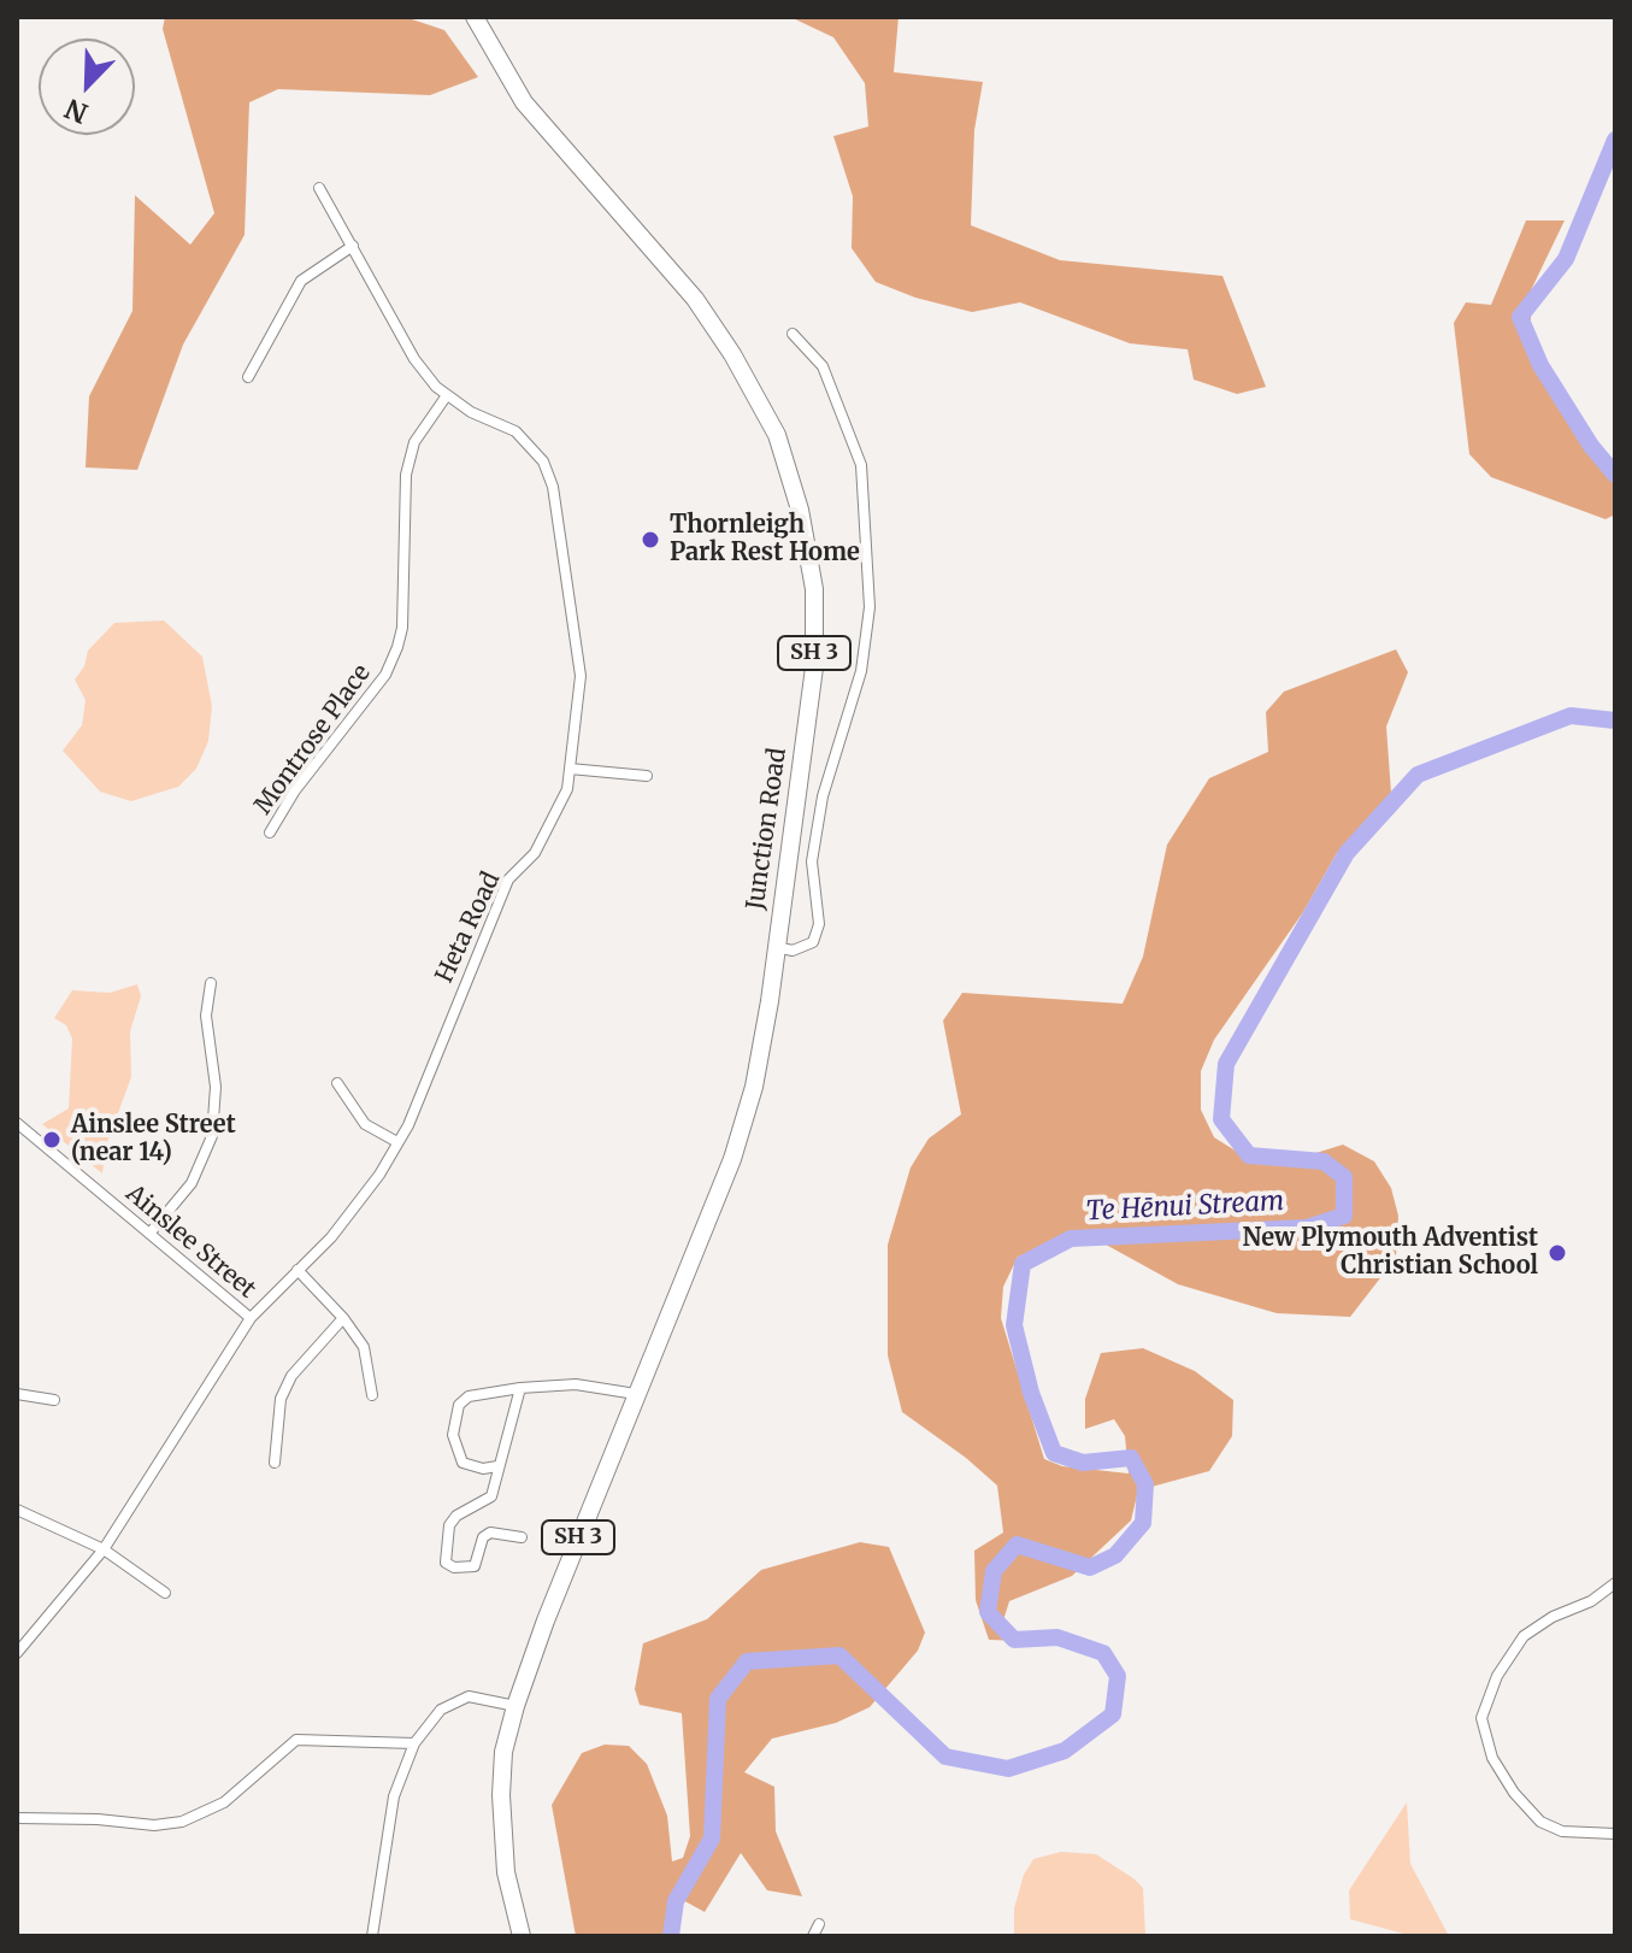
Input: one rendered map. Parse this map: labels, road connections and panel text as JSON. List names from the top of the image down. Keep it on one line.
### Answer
{"streets":{"highway":["SH 3","Junction Road"],"street":["Montrose Place","Heta Road","Ainslee Street"]},"crossings":[["SH 3","Junction Road"],["Montrose Place","Heta Road"],["Heta Road","Ainslee Street"]],"water":["Te Hēnui Stream"],"places":["Thornleigh Park Rest Home","Ainslee Street (near 14)","New Plymouth Adventist Christian School"],"north":"bottom left"}
